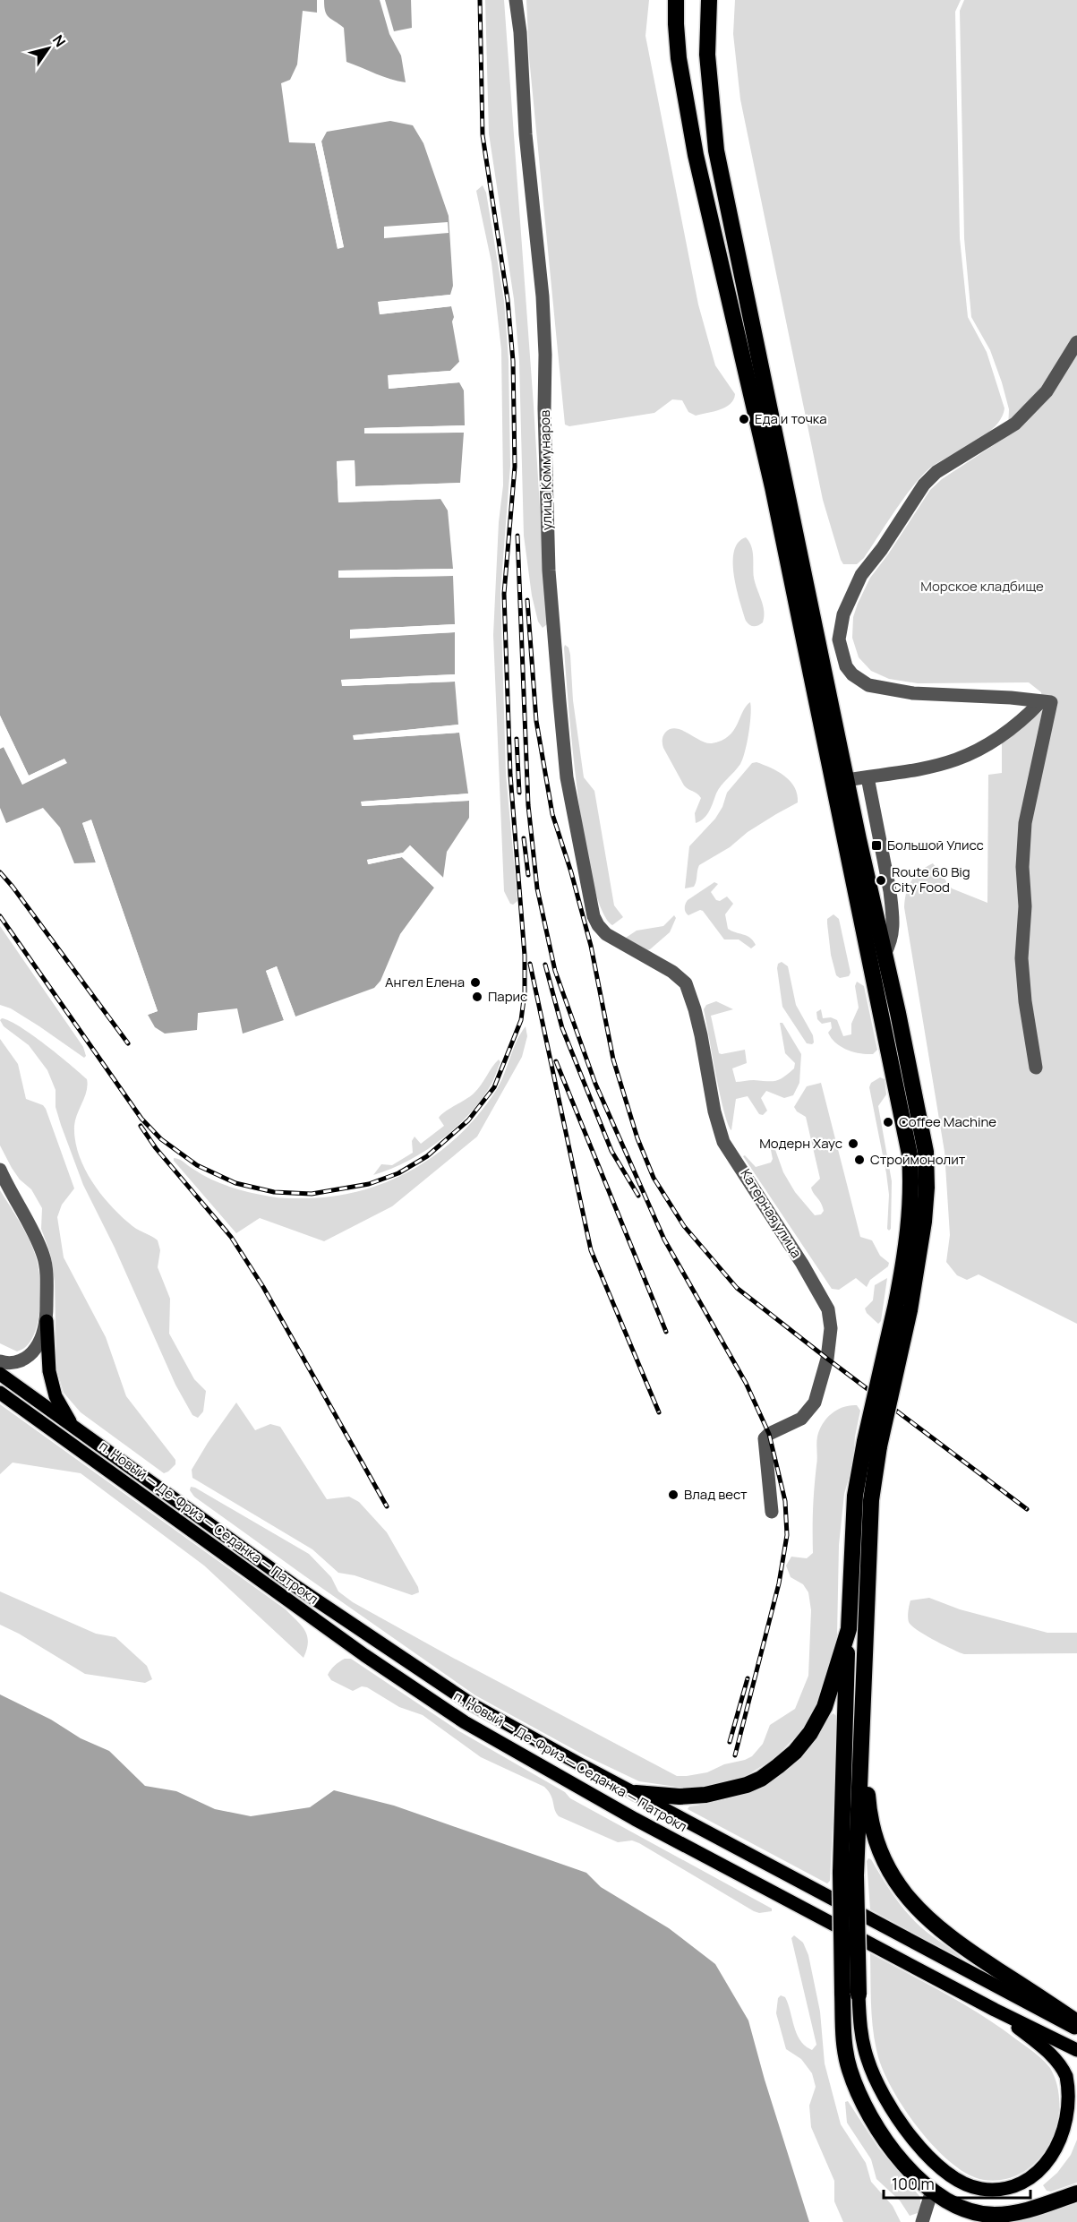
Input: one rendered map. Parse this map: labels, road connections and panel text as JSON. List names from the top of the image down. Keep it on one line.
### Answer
{"streets":{"main road":["п. Новый — Де-Фриз — Седанка — Патрокл"],"street":["улица Коммунаров","Катерная улица"]},"crossings":[["улица Коммунаров","Катерная улица"]],"parks":["Морское кладбище"],"places":{"other":["Еда и точка","Route 60 Big City Food","Ангел Елена","Парис","Coffee Machine","Модерн Хаус","Строймонолит","Влад вест"],"transit":["Большой Улисс"]},"scale_bar":"100 m","north":"top right"}
